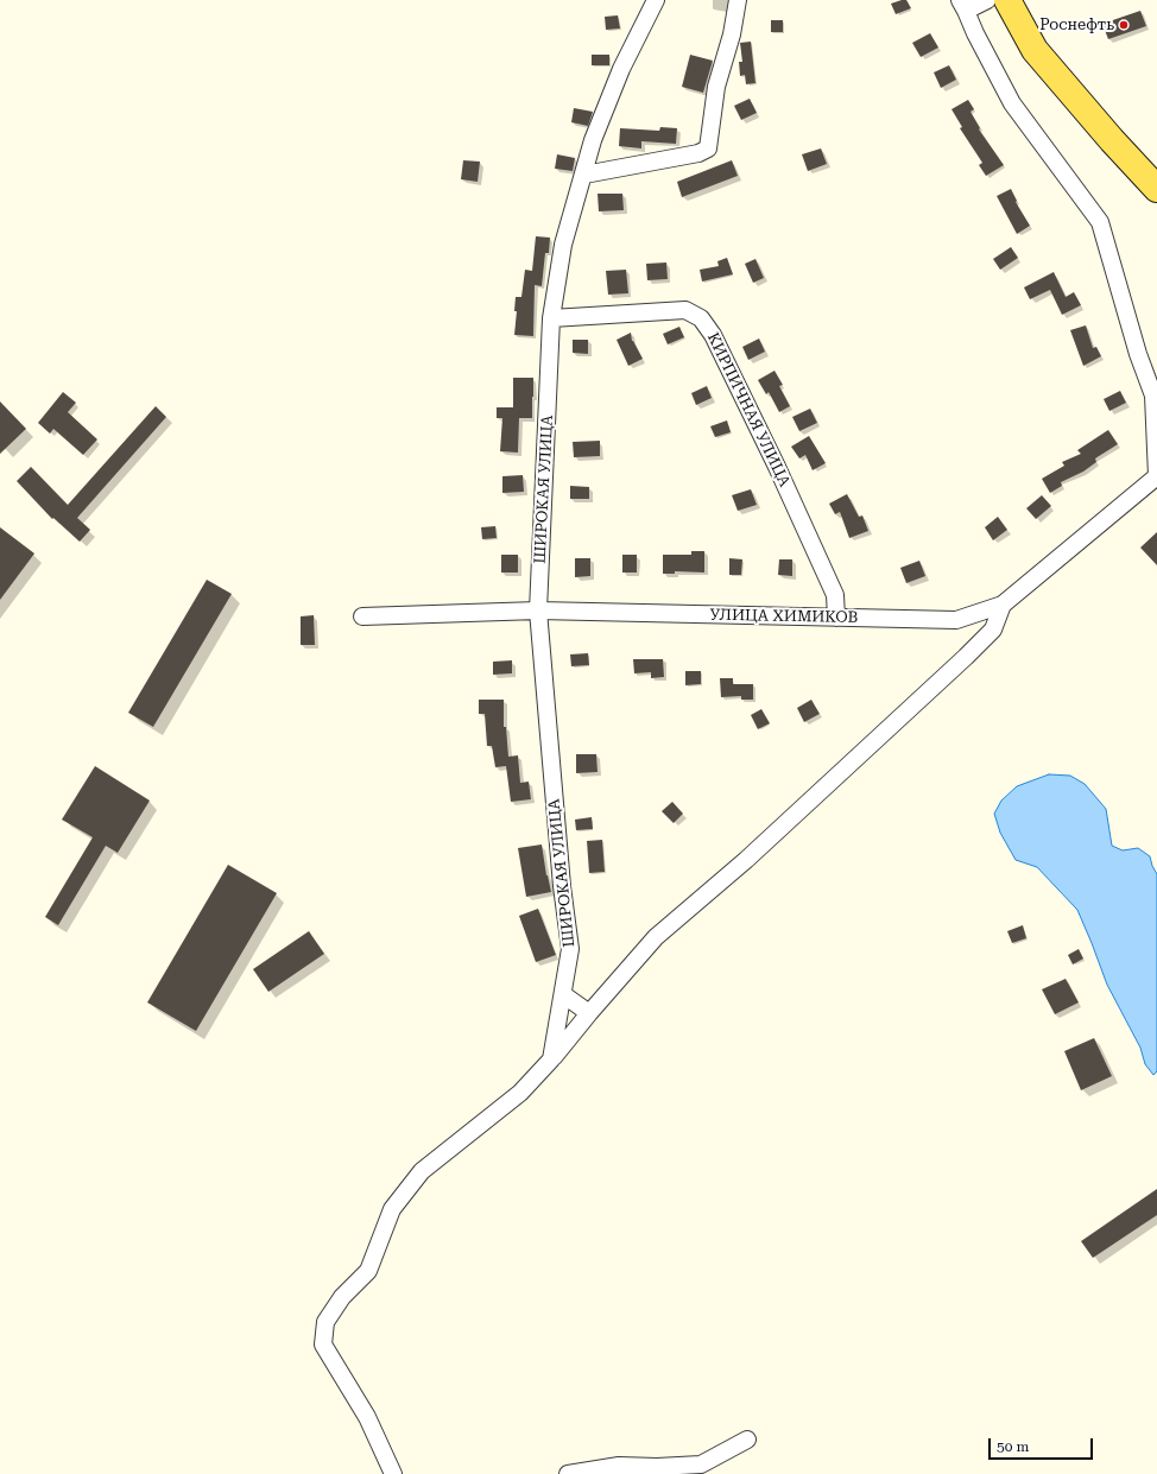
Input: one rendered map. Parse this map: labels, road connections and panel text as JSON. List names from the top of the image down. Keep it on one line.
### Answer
{"streets":{"street":["КИРПИЧНАЯ УЛИЦА","ШИРОКАЯ УЛИЦА","УЛИЦА ХИМИКОВ"]},"crossings":[["КИРПИЧНАЯ УЛИЦА","ШИРОКАЯ УЛИЦА"],["КИРПИЧНАЯ УЛИЦА","УЛИЦА ХИМИКОВ"],["ШИРОКАЯ УЛИЦА","УЛИЦА ХИМИКОВ"]],"places":["Роснефть"],"scale_bar":"50 m"}
